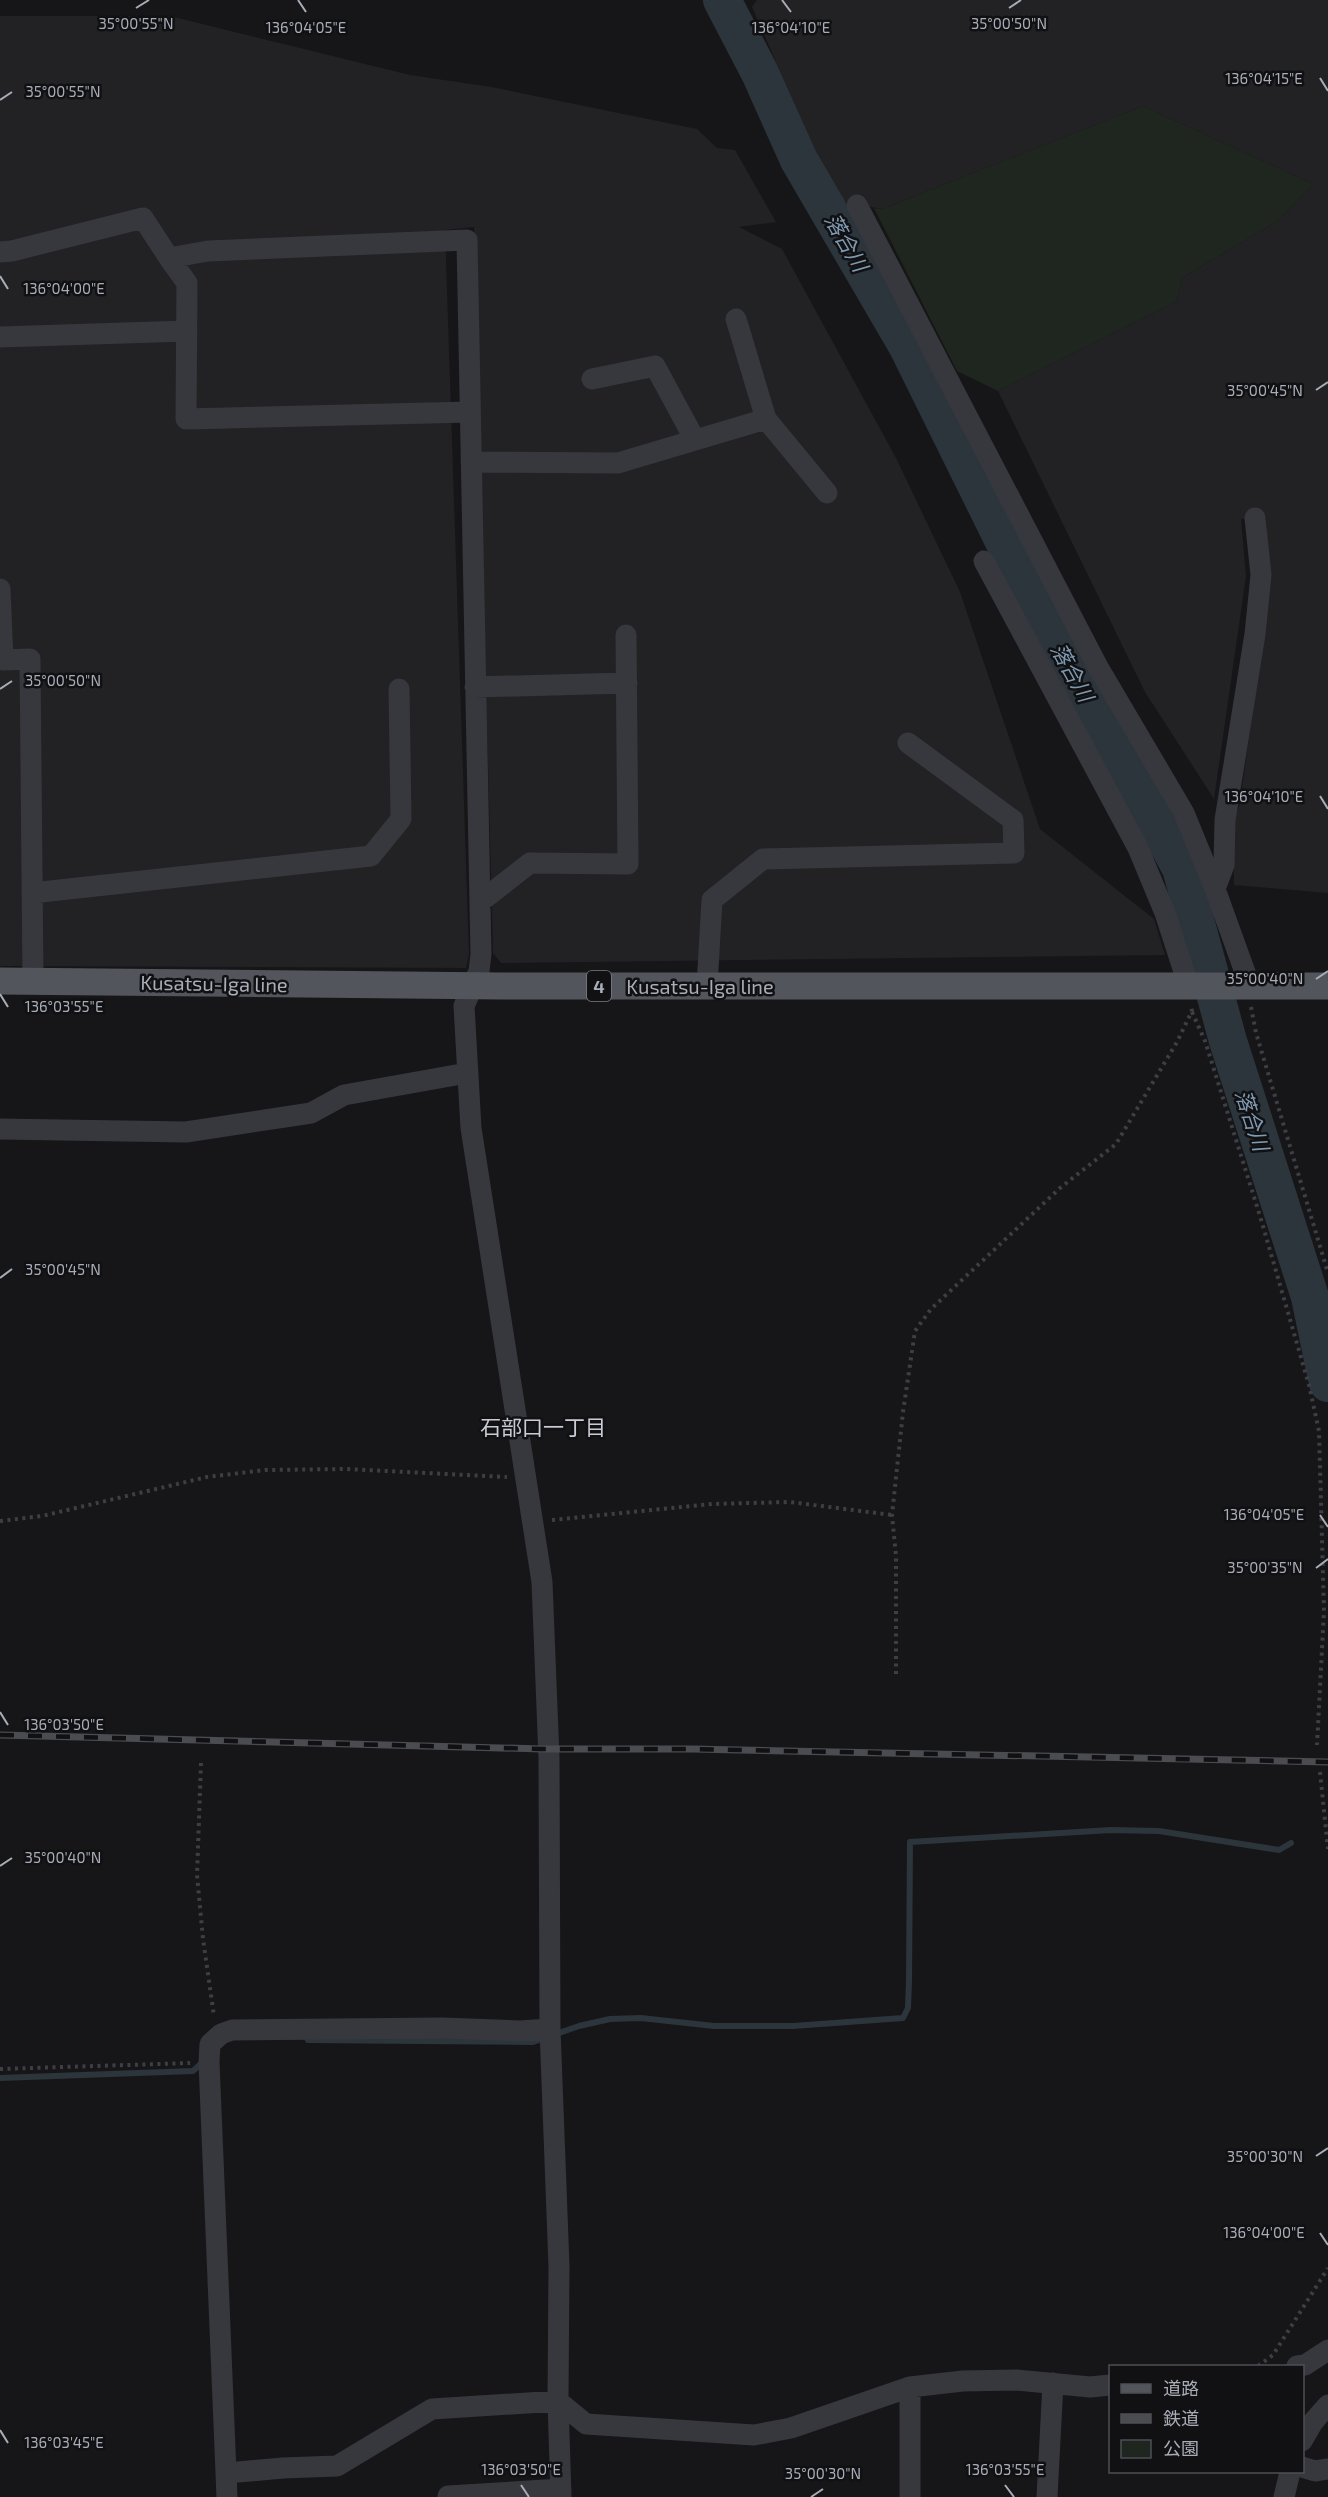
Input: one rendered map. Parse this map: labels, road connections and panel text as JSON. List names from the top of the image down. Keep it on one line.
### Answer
{"streets":{"main road":["Kusatsu-Iga line","4"]},"districts":["石部口一丁目"],"water":["落合川"],"legend":["道路","鉄道","公園"],"coordinates":["35°00'55\"N","35°00'50\"N","136°04'05\"E","136°04'10\"E","136°04'15\"E","136°04'00\"E","35°00'45\"N","35°00'40\"N","136°03'55\"E","35°00'35\"N","136°03'50\"E","35°00'30\"N","136°03'45\"E"]}
